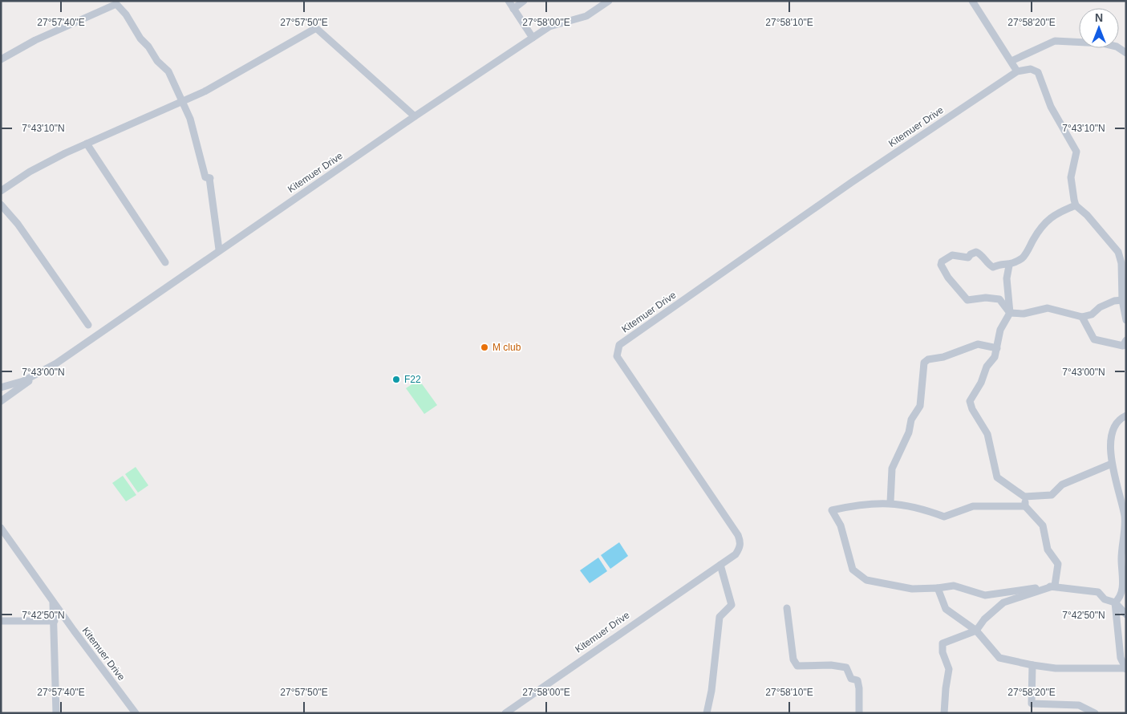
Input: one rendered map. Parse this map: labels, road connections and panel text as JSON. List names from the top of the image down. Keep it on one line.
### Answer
{"streets":{"street":["Kitemuer Drive"]},"places":["M club","F22"],"north":"top","coordinates":["27°57'40\"E","27°57'50\"E","27°58'00\"E","27°58'10\"E","27°58'20\"E","7°43'10\"N","7°43'00\"N","7°42'50\"N"]}
